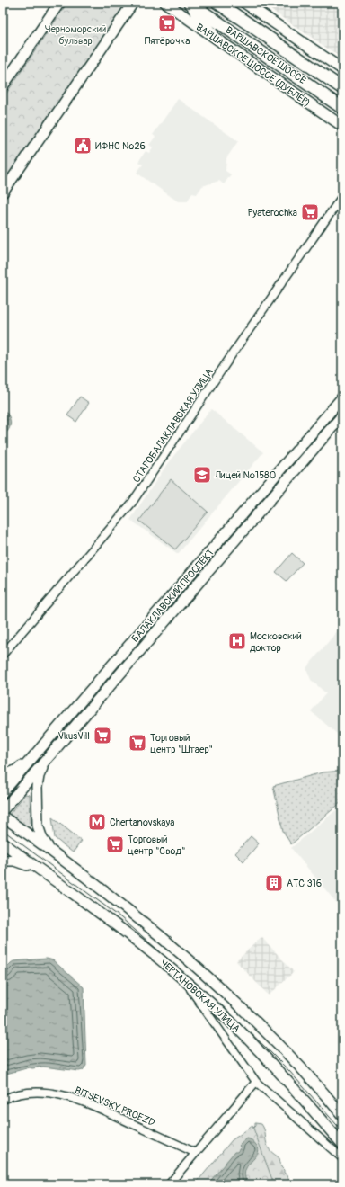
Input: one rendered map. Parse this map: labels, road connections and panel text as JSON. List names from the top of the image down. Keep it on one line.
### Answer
{"streets":{"main road":["ВАРШАВСКОЕ ШОССЕ","ВАРШАВСКОЕ ШОССЕ (ДУБЛЁР)","БАЛАКЛАВСКИЙ ПРОСПЕКТ","ЧЕРТАНОВСКАЯ УЛИЦА"],"street":["СТАРОБАЛАКЛАВСКАЯ УЛИЦА","BITSEVSKY PROEZD"]},"parks":["Черноморский бульвар"],"places":{"supermarket":["Пятёрочка","Pyaterochka","VkusVill","Торговый центр \"Штаер\"","Торговый центр \"Свод\""],"public building":["ИФНС №26"],"school or university":["Лицей №1580"],"hospital":["Московский доктор"],"metro station":["Chertanovskaya"],"building":["АТС 316"]}}
